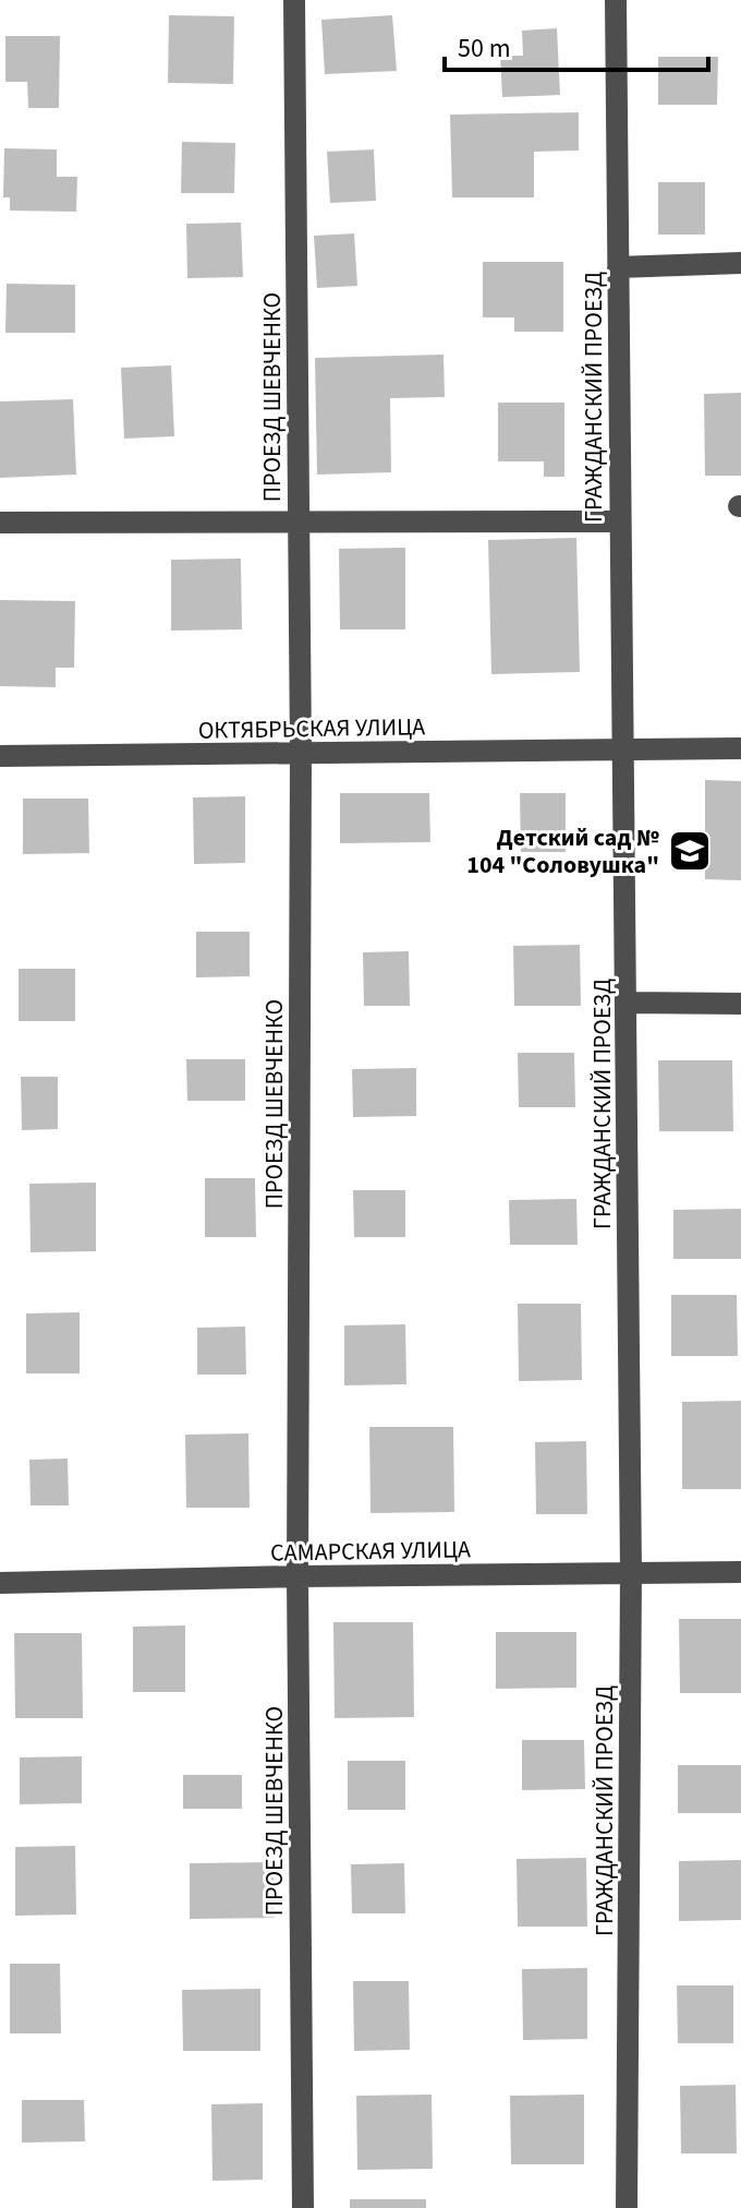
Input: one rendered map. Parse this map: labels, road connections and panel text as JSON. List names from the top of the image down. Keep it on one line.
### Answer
{"streets":{"street":["ПРОЕЗД ШЕВЧЕНКО","ГРАЖДАНСКИЙ ПРОЕЗД","ОКТЯБРЬСКАЯ УЛИЦА","САМАРСКАЯ УЛИЦА"]},"crossings":[["ПРОЕЗД ШЕВЧЕНКО","ОКТЯБРЬСКАЯ УЛИЦА"],["ПРОЕЗД ШЕВЧЕНКО","САМАРСКАЯ УЛИЦА"],["ГРАЖДАНСКИЙ ПРОЕЗД","ОКТЯБРЬСКАЯ УЛИЦА"],["ГРАЖДАНСКИЙ ПРОЕЗД","САМАРСКАЯ УЛИЦА"]],"places":{"school or university":["Детский сад № 104 \"Соловушка\""]},"scale_bar":"50 m"}
